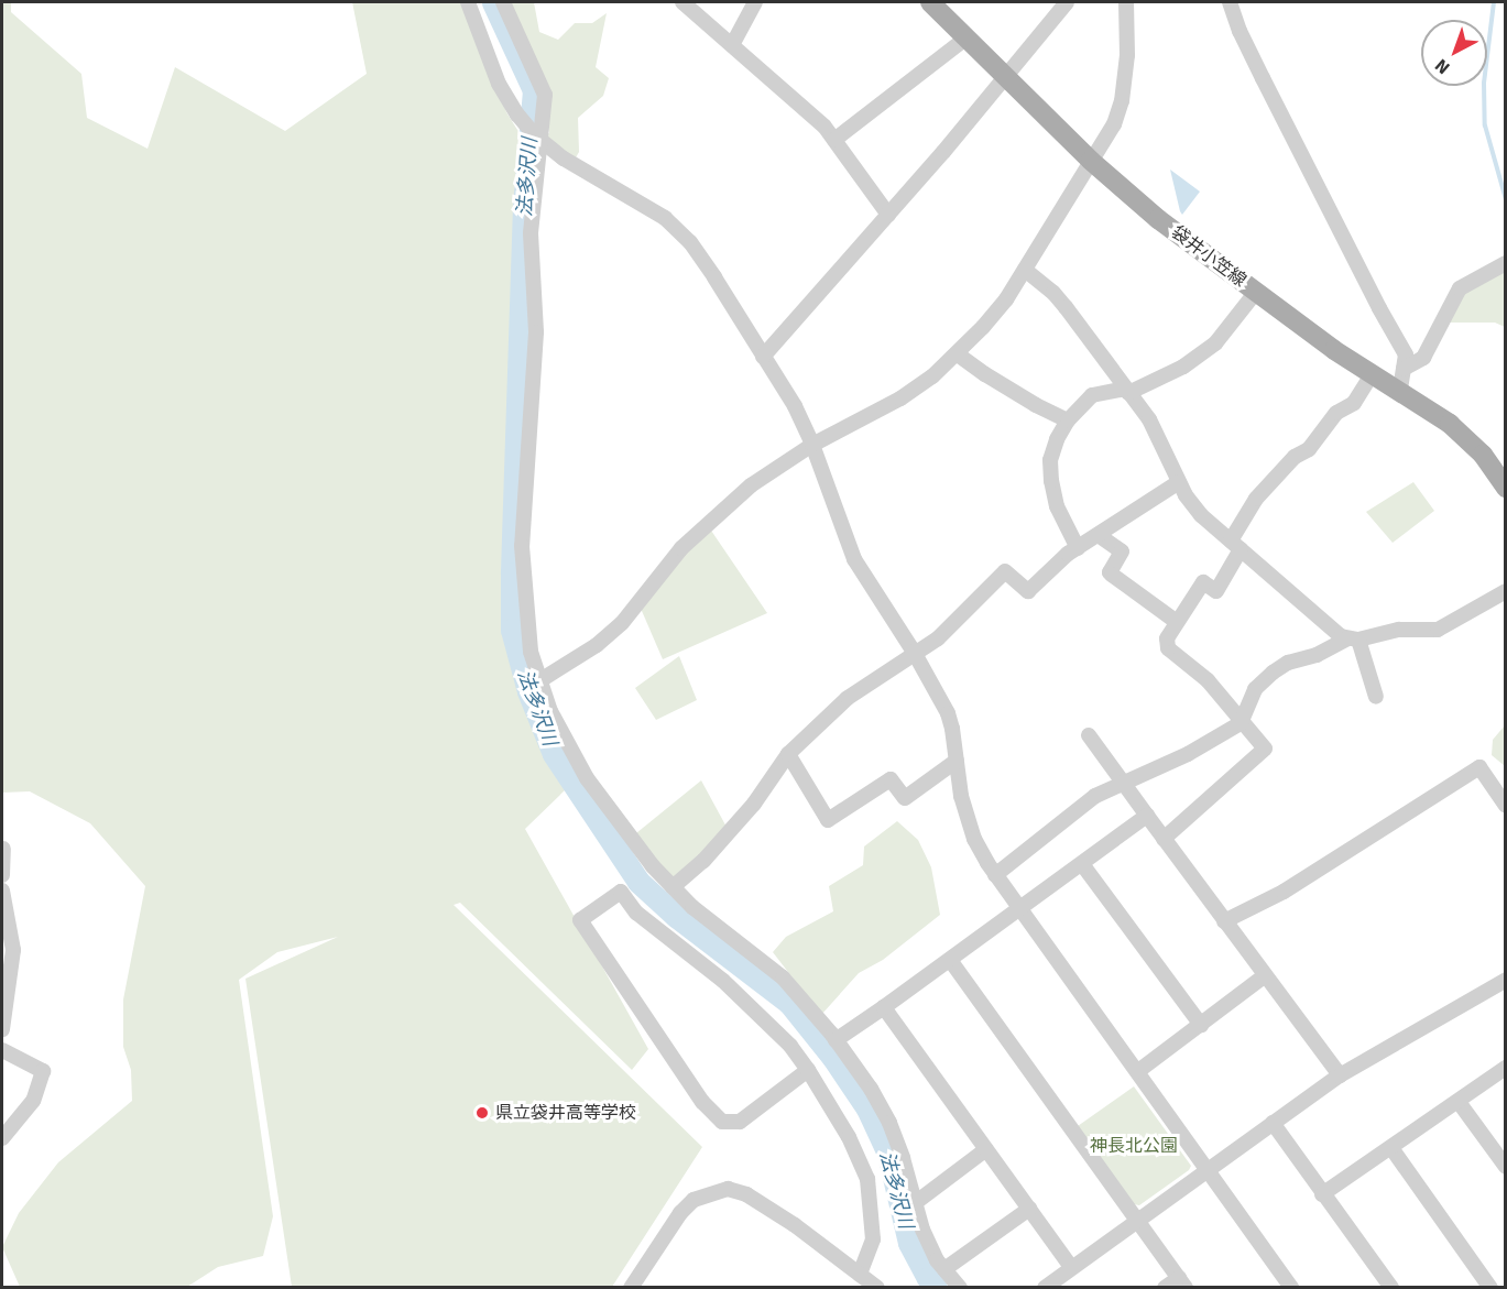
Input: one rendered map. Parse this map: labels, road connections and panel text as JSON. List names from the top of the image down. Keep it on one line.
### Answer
{"streets":{"main road":["袋井小笠線"]},"water":["法多沢川"],"parks":["神長北公園"],"places":["県立袋井高等学校"],"north":"bottom left"}
